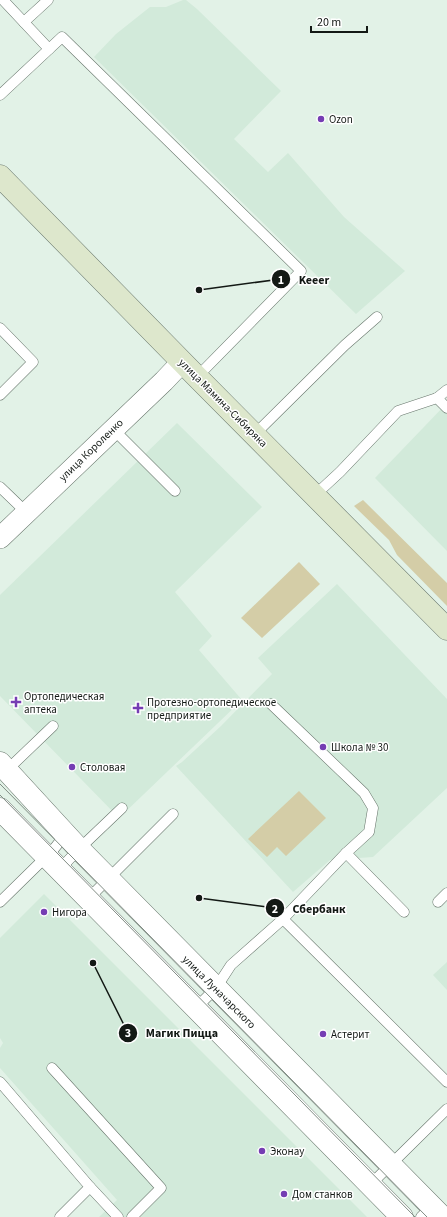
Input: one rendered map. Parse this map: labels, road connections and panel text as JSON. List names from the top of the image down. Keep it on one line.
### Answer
{"streets":{"main road":["улица Мамина-Сибиряка"],"street":["улица Короленко","улица Луначарского"]},"crossings":[["улица Мамина-Сибиряка","улица Короленко"]],"places":{"other":["Ozon","Keeer","Школа № 30","Столовая","Сбербанк","Нигора","Магик Пицца","Астерит","Эконау","Дом станков"],"health":["Ортопедическая аптека","Протезно-ортопедическое предприятие"]},"scale_bar":"20 m"}
